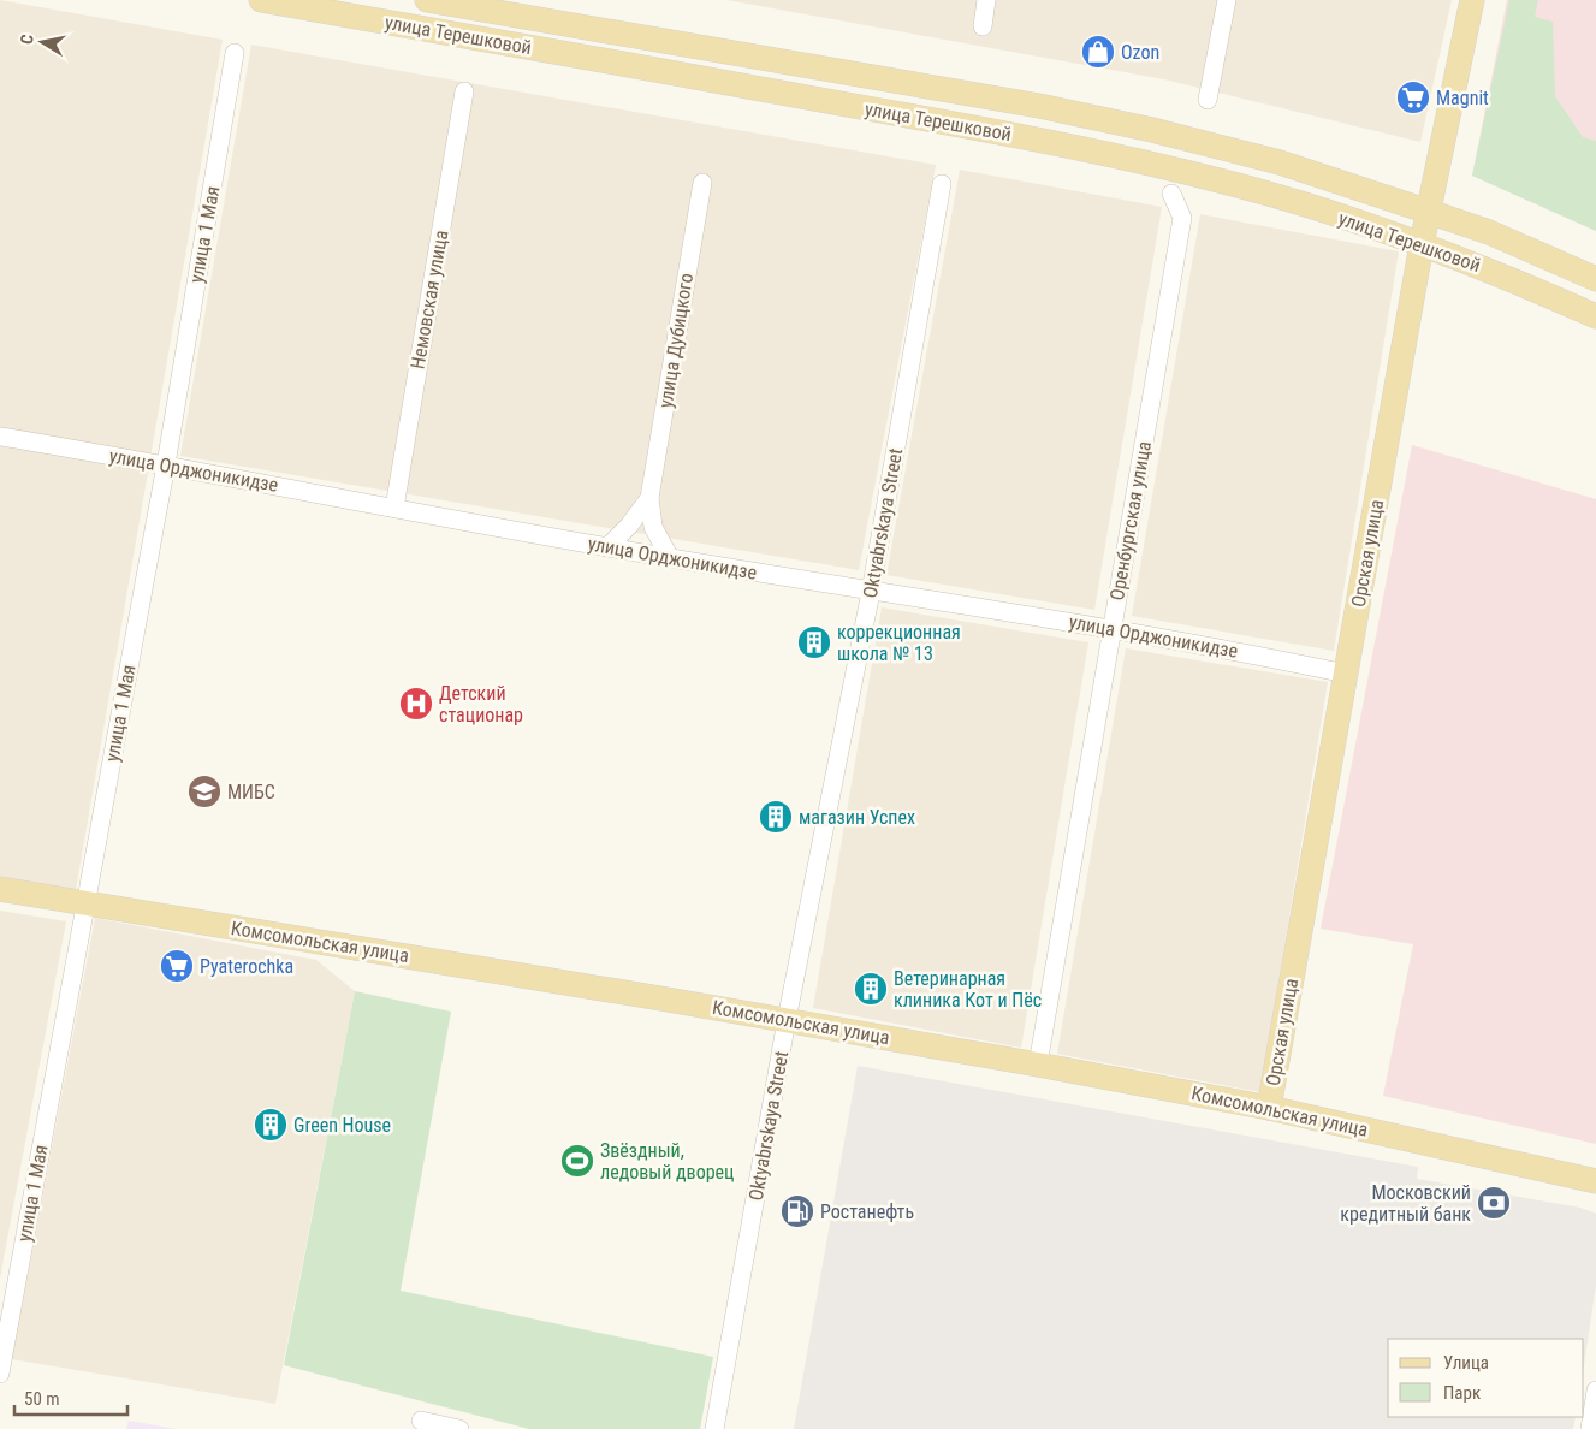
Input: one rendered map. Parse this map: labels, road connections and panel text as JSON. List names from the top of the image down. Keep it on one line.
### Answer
{"streets":{"main road":["улица Терешковой","Орская улица","Комсомольская улица"],"street":["улица 1 Мая","Немовская улица","улица Дубицкого","улица Орджоникидзе","Оренбургская улица","Oktyabrskaya Street"]},"crossings":[["улица Терешковой","Орская улица"],["улица 1 Мая","улица Орджоникидзе"],["улица 1 Мая","Комсомольская улица"],["Немовская улица","улица Орджоникидзе"],["улица Дубицкого","улица Орджоникидзе"],["улица Орджоникидзе","Оренбургская улица"],["улица Орджоникидзе","Oktyabrskaya Street"],["улица Орджоникидзе","Орская улица"],["Оренбургская улица","Комсомольская улица"],["Oktyabrskaya Street","Комсомольская улица"],["Орская улица","Комсомольская улица"]],"places":{"shop":["Ozon"],"supermarket":["Magnit","Pyaterochka"],"building":["коррекционная школа № 13","магазин Успех","Ветеринарная клиника Кот и Пёс","Green House"],"hospital":["Детский стационар"],"school or university":["МИБС"],"sports":["Звёздный, ледовый дворец"],"bank":["Московский кредитный банк"],"fuel station":["Ростанефть"]},"legend":["Улица","Парк"],"scale_bar":"50 m","north":"left"}
